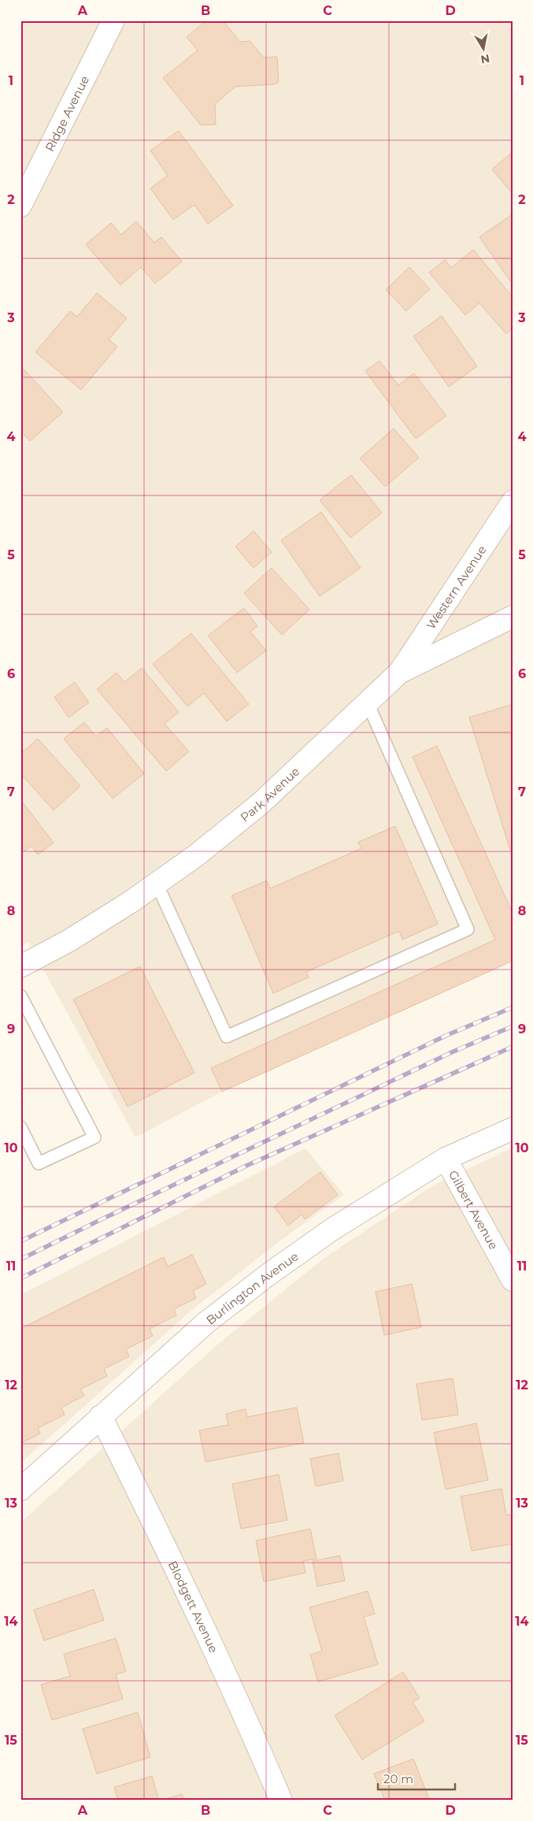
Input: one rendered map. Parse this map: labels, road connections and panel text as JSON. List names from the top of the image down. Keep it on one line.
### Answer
{"streets":{"street":["Ridge Avenue","Western Avenue","Park Avenue","Gilbert Avenue","Burlington Avenue","Blodgett Avenue"]},"crossings":[["Western Avenue","Park Avenue"],["Gilbert Avenue","Burlington Avenue"],["Burlington Avenue","Blodgett Avenue"]],"scale_bar":"20 m","north":"bottom","grid":{"columns":["A","B","C","D"],"rows":["1","2","3","4","5","6","7","8","9","10","11","12","13","14","15"]}}
